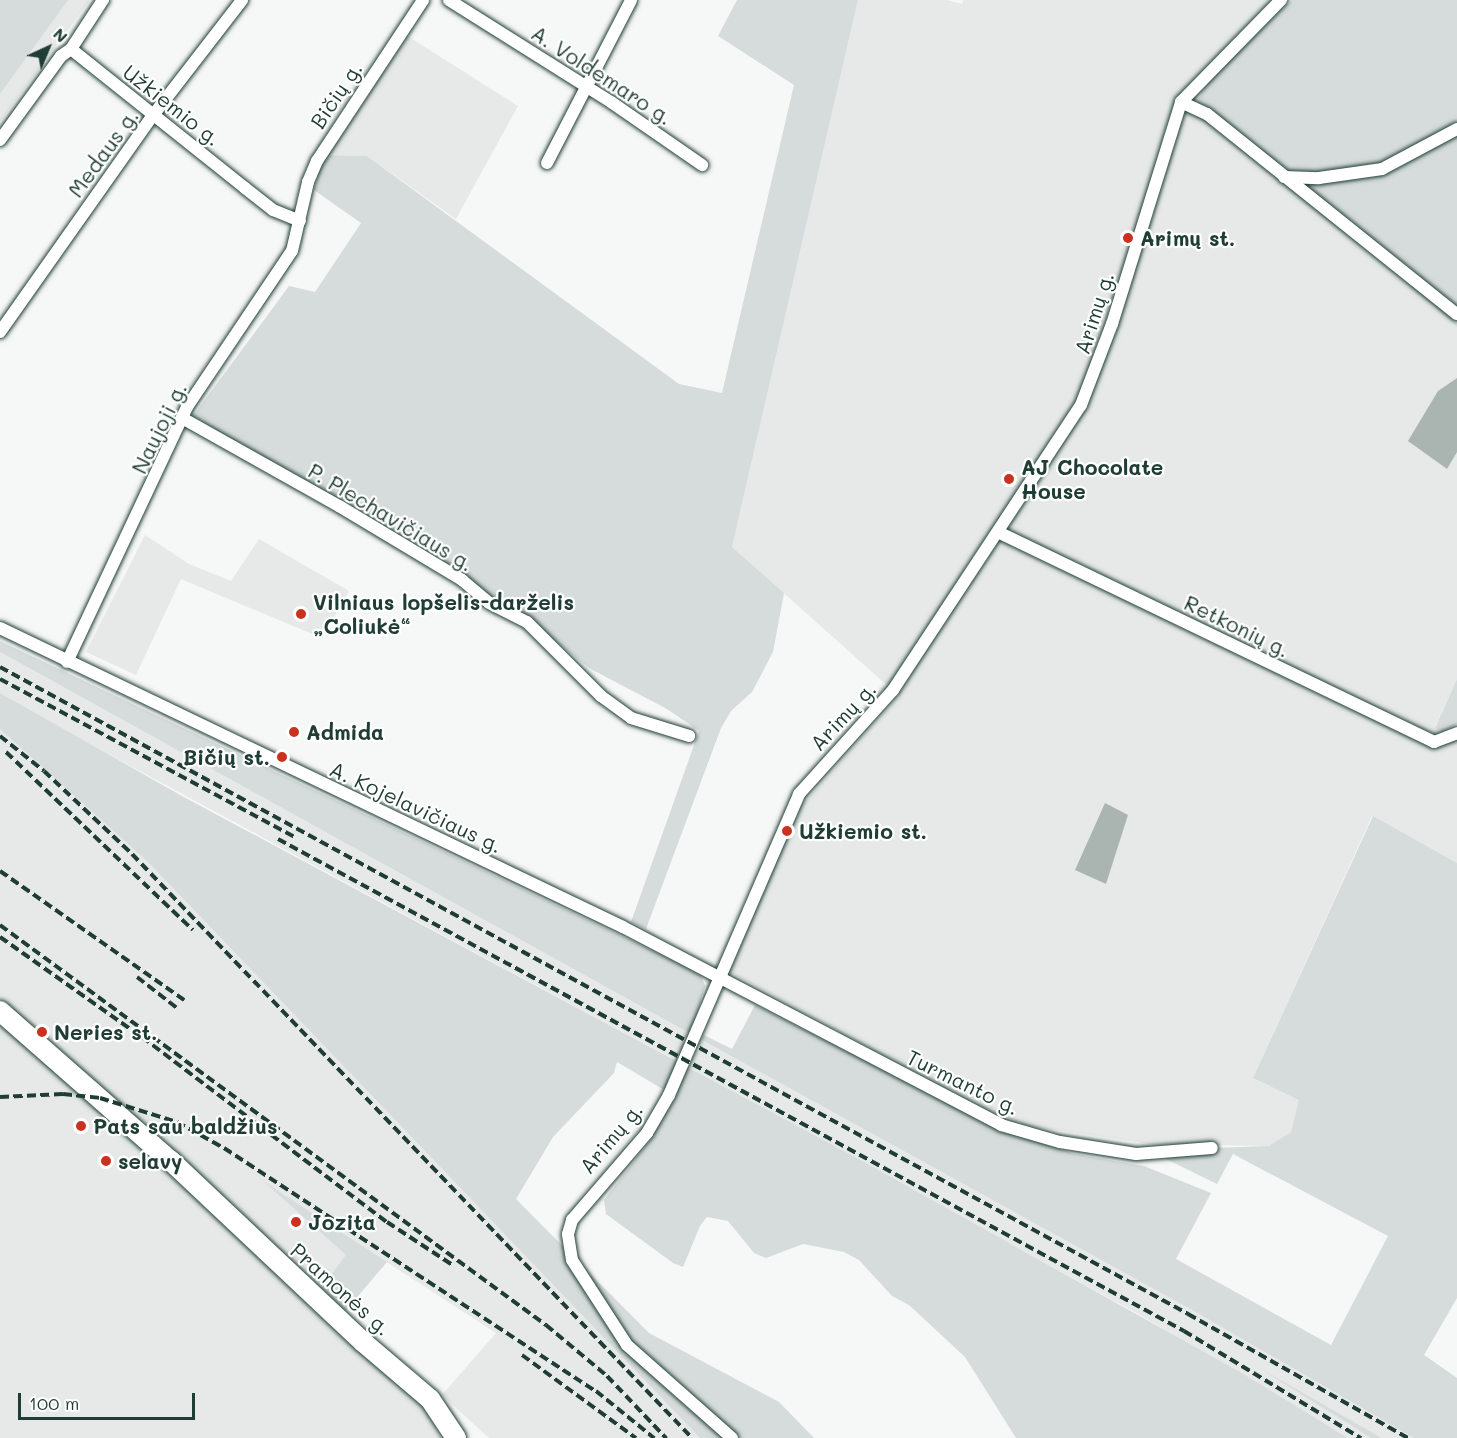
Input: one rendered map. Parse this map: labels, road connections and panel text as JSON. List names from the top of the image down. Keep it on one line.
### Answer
{"streets":{"main road":["Pramonės g."],"street":["A. Voldemaro g.","Bičių g.","Užkiemio g.","Medaus g.","Arimų g.","Naujoji g.","P. Plechavičiaus g.","Retkonių g.","A. Kojelavičiaus g.","Turmanto g."]},"crossings":[["Bičių g.","Užkiemio g."],["Bičių g.","Naujoji g."],["Užkiemio g.","Medaus g."],["Užkiemio g.","Naujoji g."],["Arimų g.","Retkonių g."],["Arimų g.","A. Kojelavičiaus g."],["Arimų g.","Turmanto g."],["Naujoji g.","P. Plechavičiaus g."],["Naujoji g.","A. Kojelavičiaus g."],["A. Kojelavičiaus g.","Turmanto g."]],"places":["Arimų st.","AJ Chocolate House","Vilniaus lopšelis-darželis „Coliukė“","Admida","Bičių st.","Užkiemio st.","Neries st.","Pats sau baldžius","selavy","Jozita"],"scale_bar":"100 m","north":"top right"}
